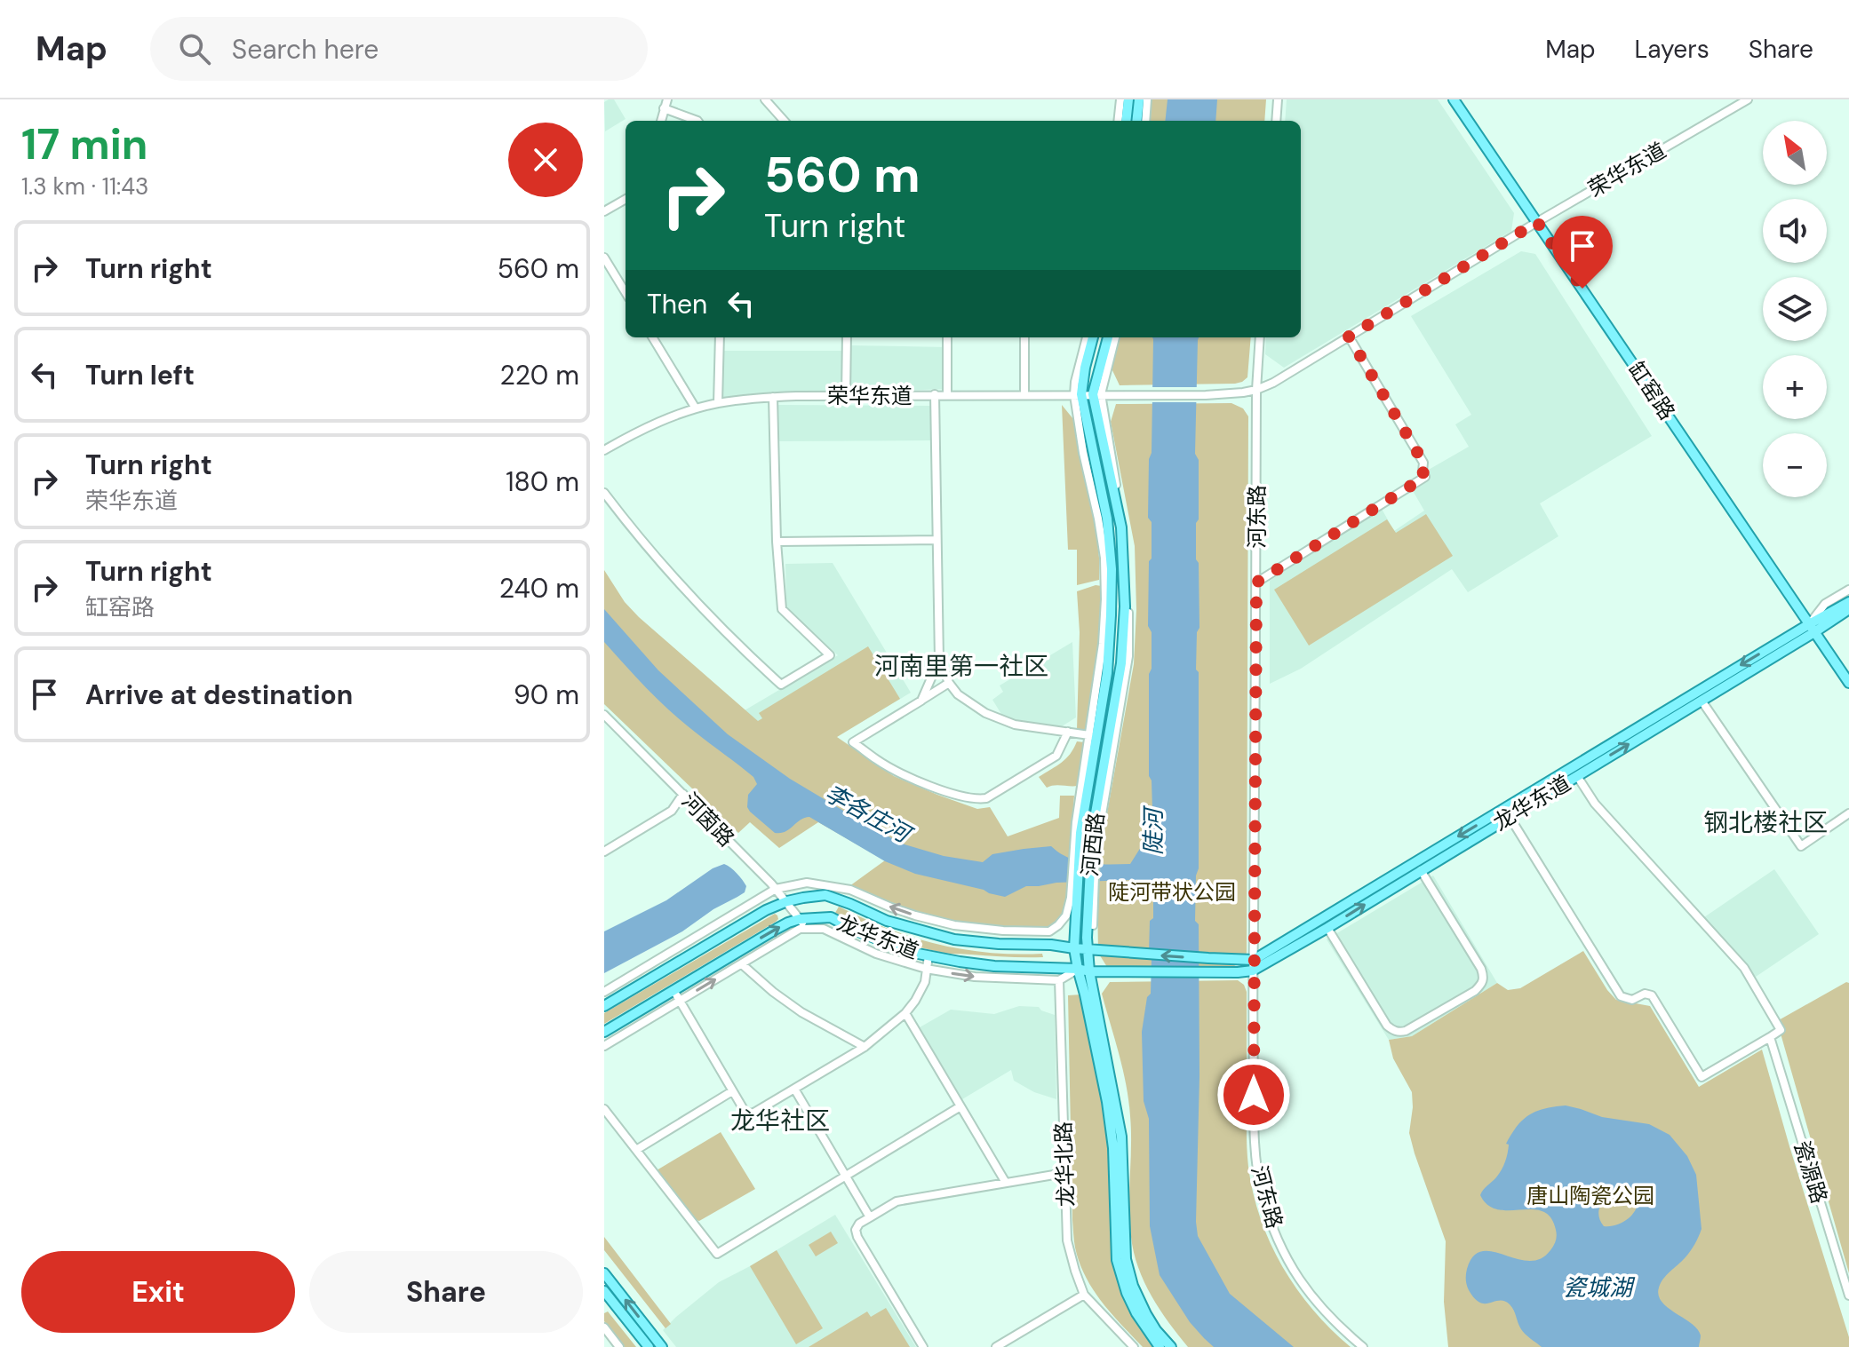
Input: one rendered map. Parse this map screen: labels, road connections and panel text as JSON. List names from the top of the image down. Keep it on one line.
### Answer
{"streets":{"main road":["缸窑路","龙华东道","河西路"],"street":["荣华东道","河东路","河茵路","龙华北路","瓷源路"]},"crossings":[["荣华东道","缸窑路"],["荣华东道","河东路"],["荣华东道","河西路"],["缸窑路","龙华东道"],["河东路","龙华东道"],["龙华东道","河茵路"],["龙华东道","河西路"],["龙华东道","瓷源路"]],"districts":["河南里第一社区","钢北楼社区","龙华社区"],"water":["李各庄河","陡河","瓷城湖"],"parks":["陡河带状公园","唐山陶瓷公园"],"north":"top left","page":{"header":"Map","search":"Search here","nav":["Map","Layers","Share"],"heading":["17 min","1.3 km · 11:43"],"map_buttons":["+","−"],"turn":["560 m","Turn right"],"list":[{"name":"Turn right","value":"560 m"},{"name":"Turn left","value":"220 m"},{"name":"Turn right","note":"荣华东道","value":"180 m"},{"name":"Turn right","note":"缸窑路","value":"240 m"},{"name":"Arrive at destination","value":"90 m"}],"then":"Then","buttons":["Exit","Share"]}}
